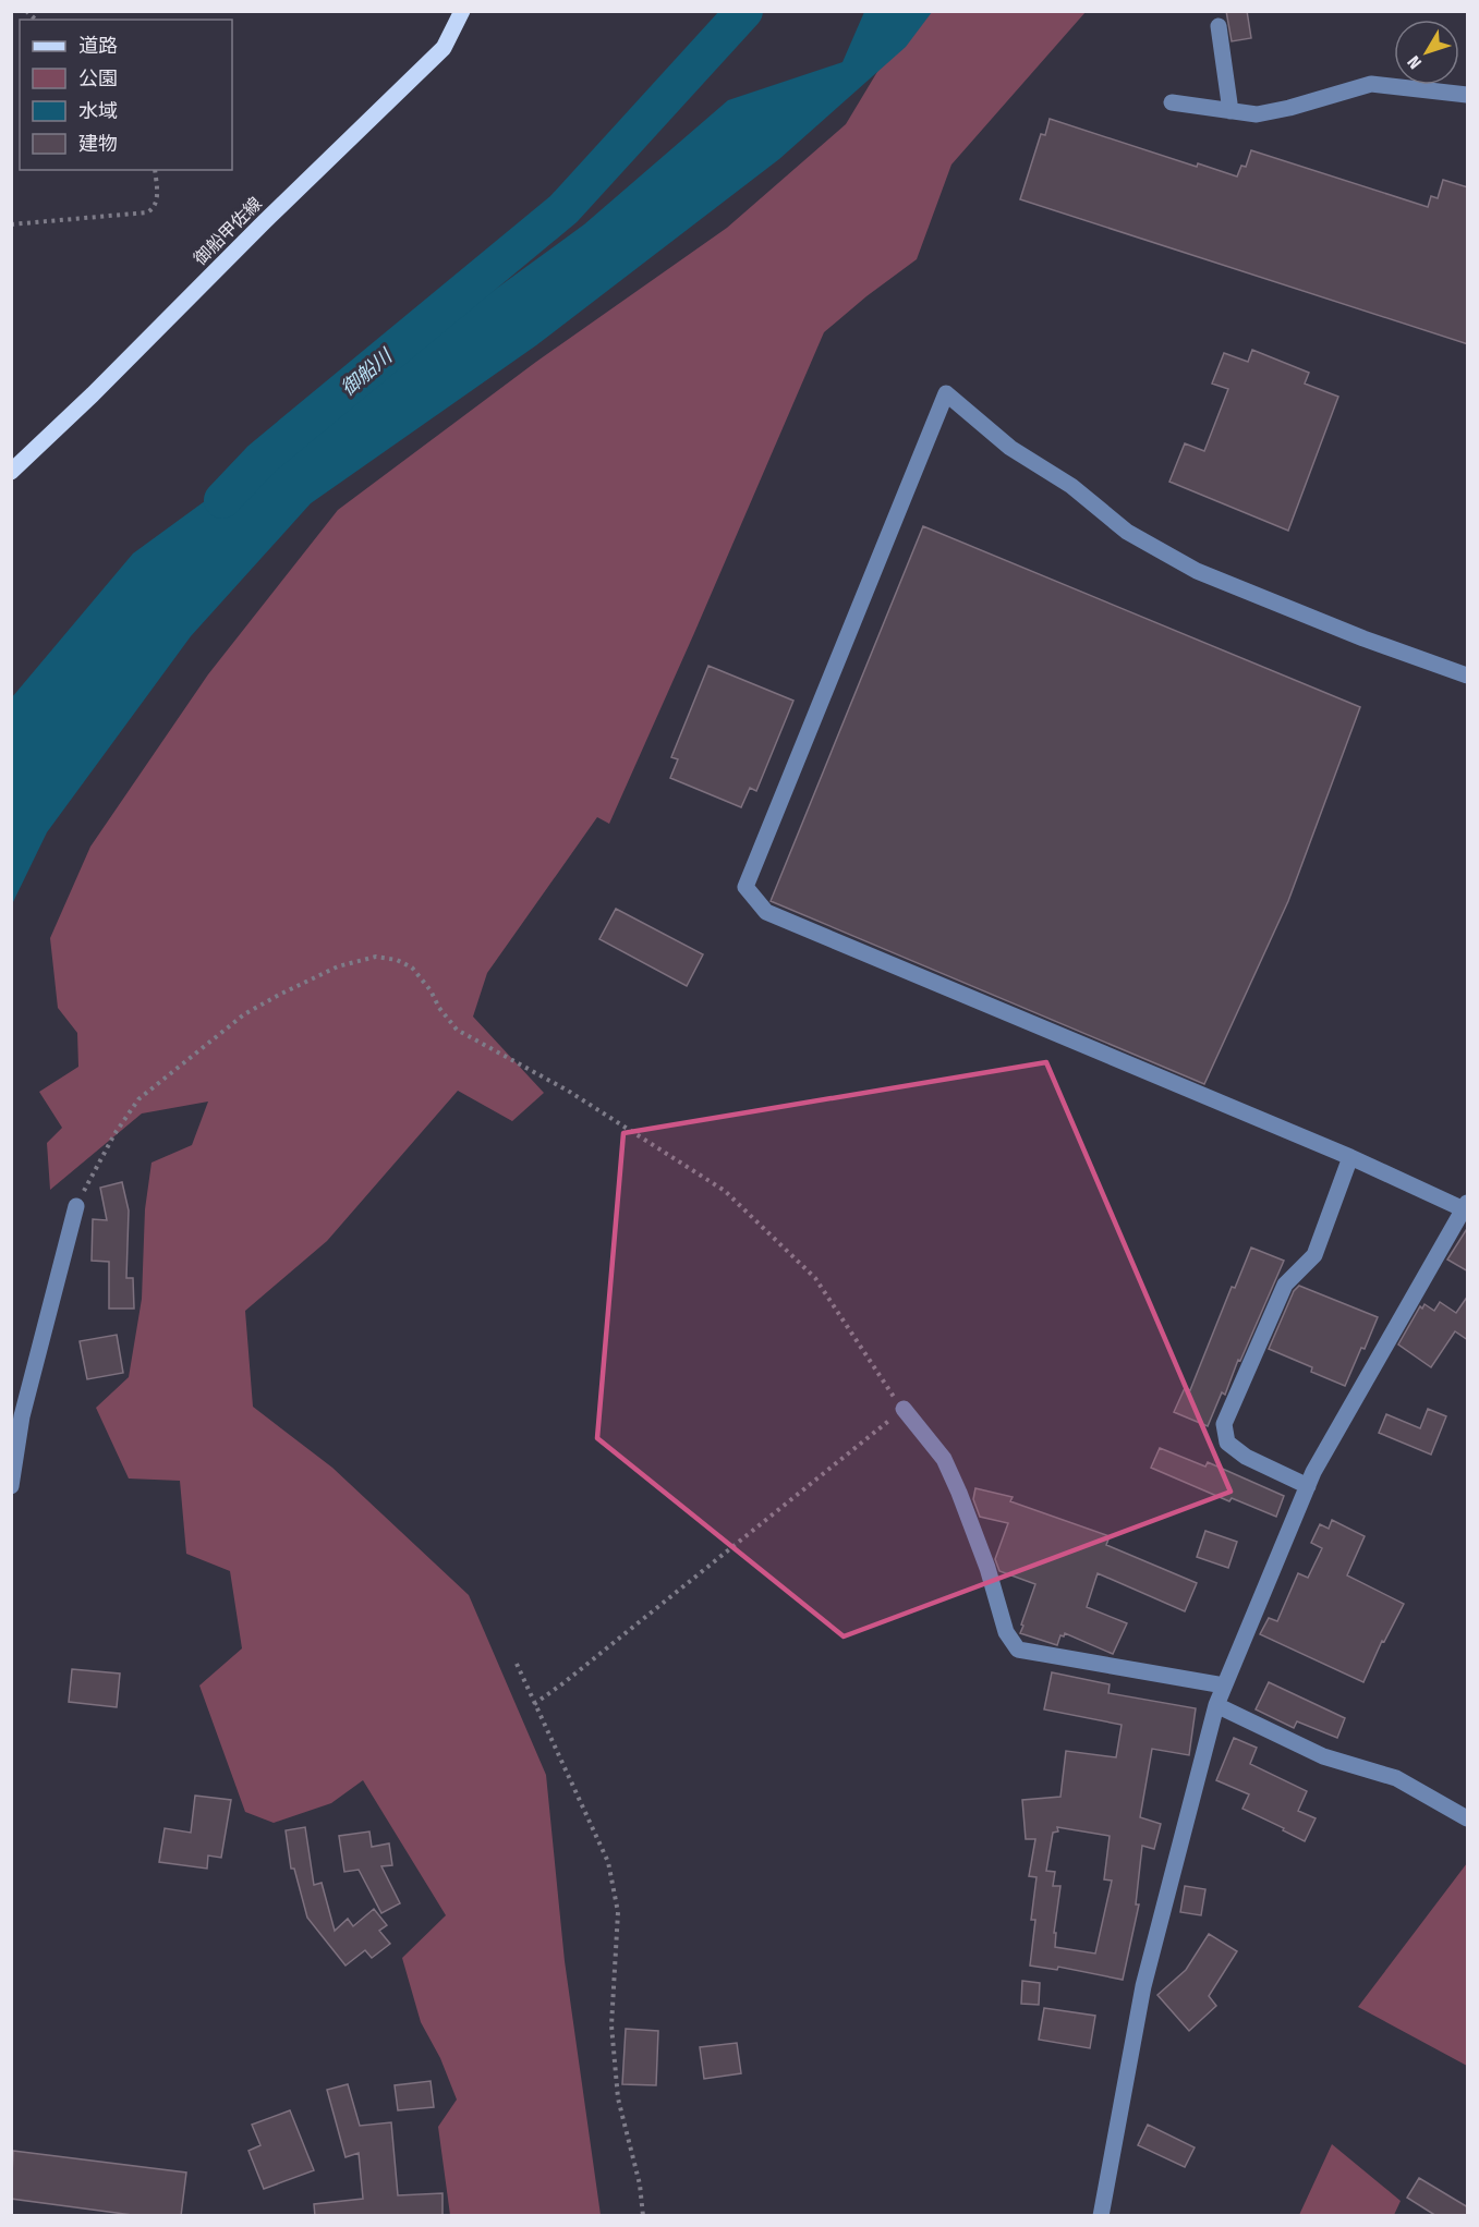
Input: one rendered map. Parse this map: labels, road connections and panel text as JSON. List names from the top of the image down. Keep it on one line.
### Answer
{"streets":{"main road":["御船甲佐線"]},"water":["御船川"],"legend":["道路","公園","水域","建物"],"north":"bottom left"}
